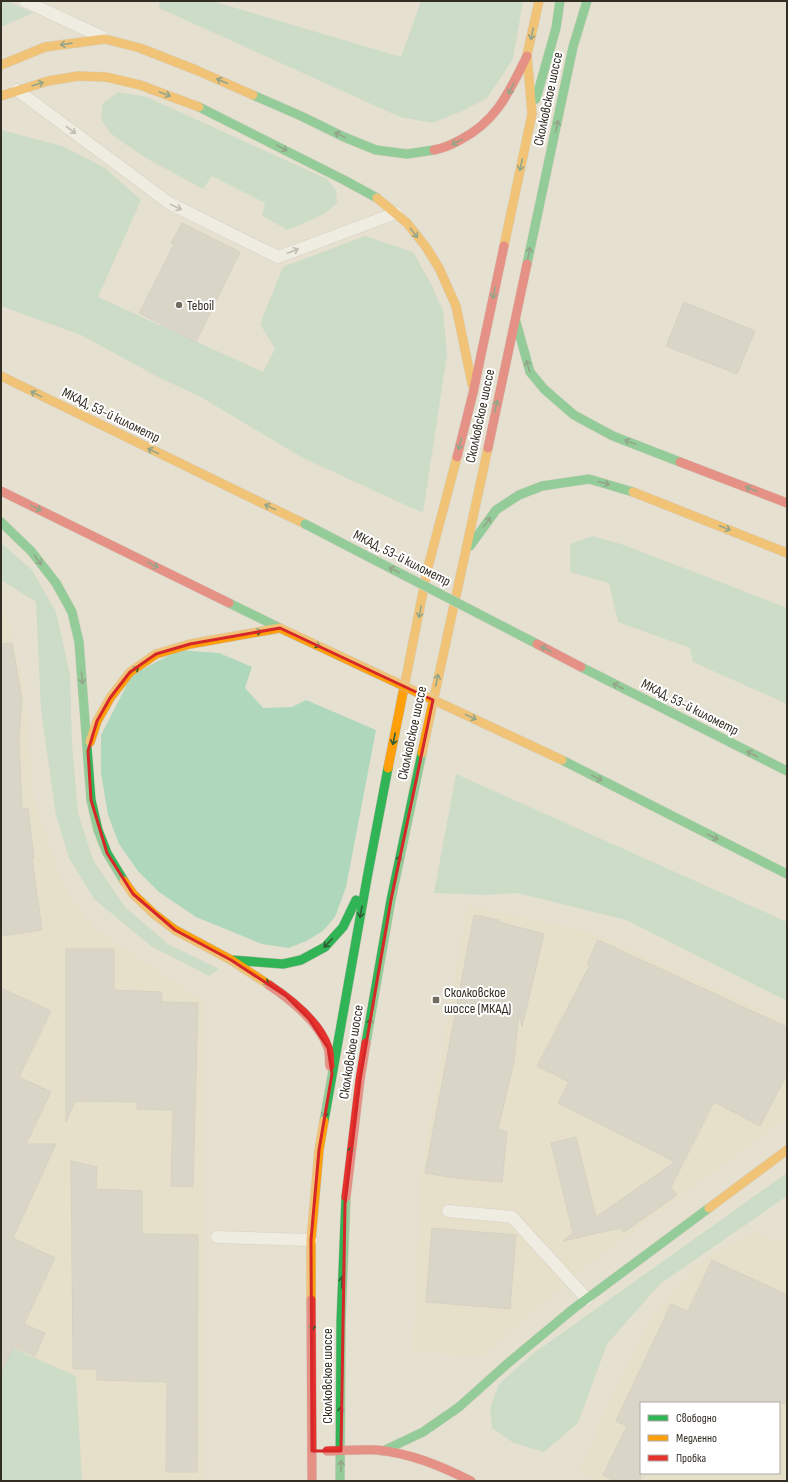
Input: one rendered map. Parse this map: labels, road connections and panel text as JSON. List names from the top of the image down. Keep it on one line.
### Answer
{"streets":{"main road":["Сколковское шоссе","МКАД, 53-й километр"]},"one_way":["МКАД, 53-й километр"],"places":{"other":["Teboil"],"transit":["Сколковское шоссе (МКАД)"]},"legend":["Свободно","Медленно","Пробка"]}
